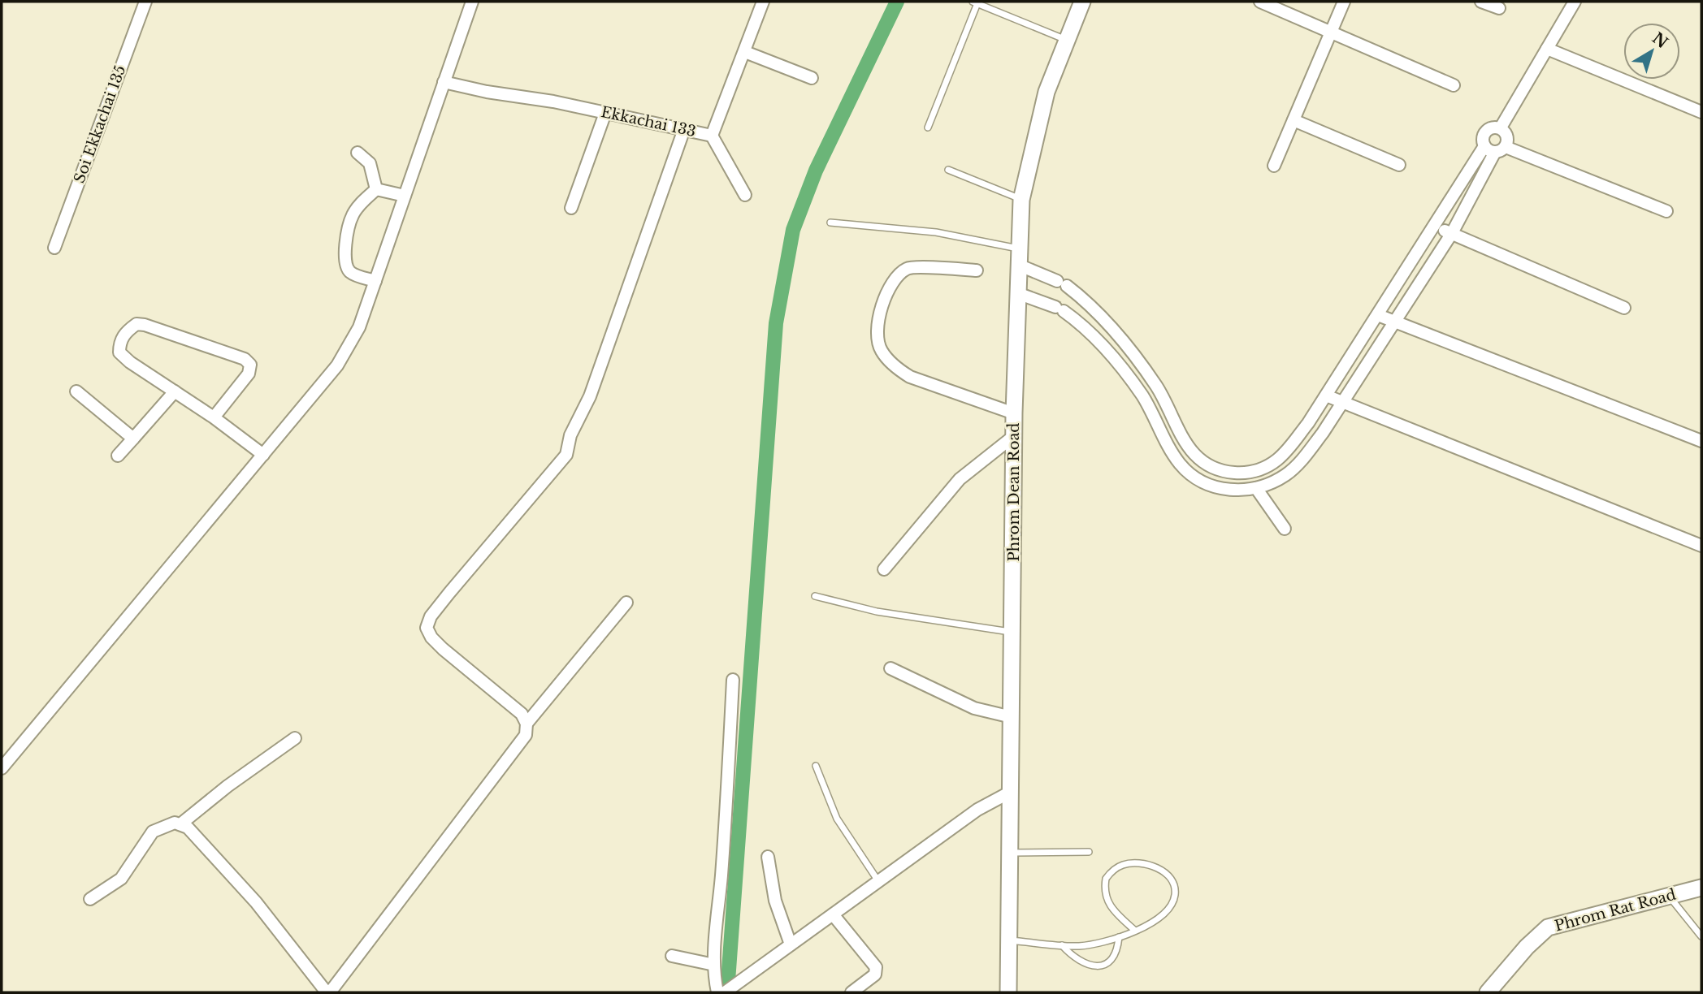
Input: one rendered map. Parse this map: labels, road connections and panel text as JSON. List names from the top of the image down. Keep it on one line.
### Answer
{"streets":{"main road":["Phrom Dean Road","Phrom Rat Road"],"street":["Ekkachai 133","Soi Ekkachai 135"]},"north":"top right"}
